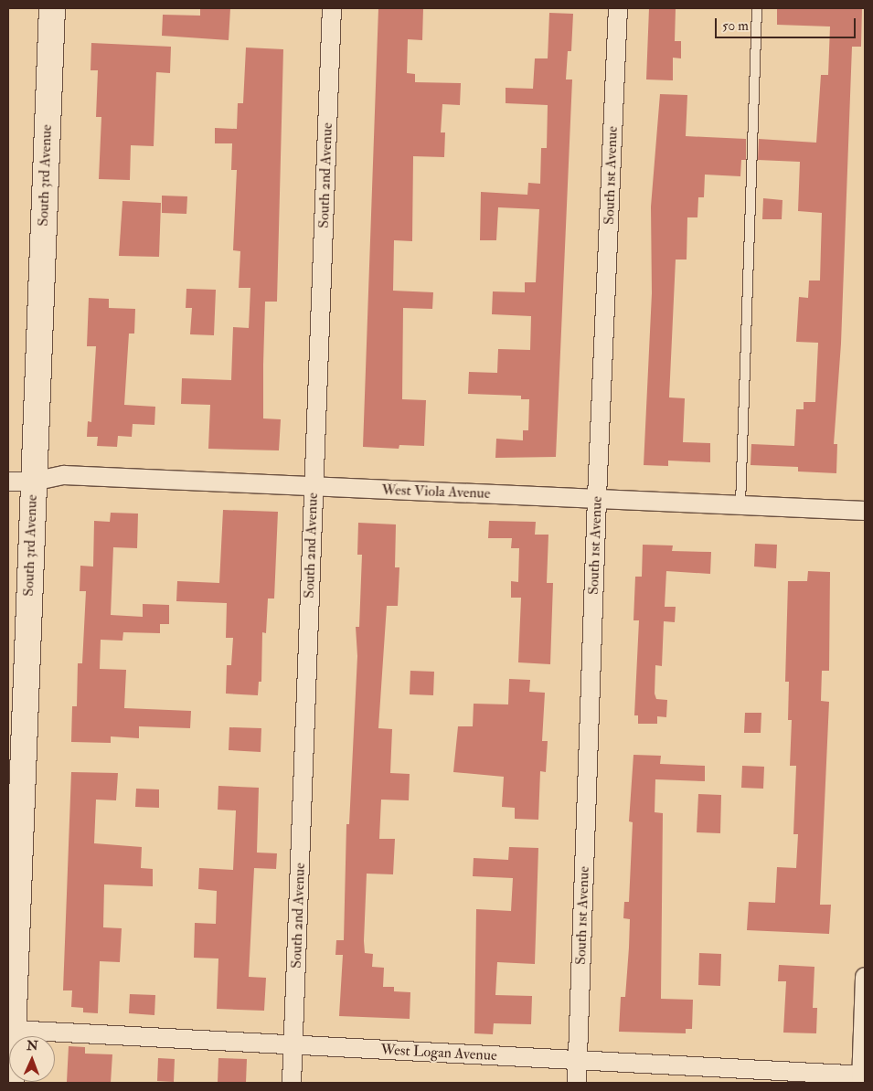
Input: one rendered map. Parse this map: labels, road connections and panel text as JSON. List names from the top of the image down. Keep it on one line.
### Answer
{"streets":{"street":["South 3rd Avenue","South 2nd Avenue","South 1st Avenue","West Viola Avenue","West Logan Avenue"]},"crossings":[["South 3rd Avenue","West Viola Avenue"],["South 3rd Avenue","West Logan Avenue"],["South 2nd Avenue","West Viola Avenue"],["South 2nd Avenue","West Logan Avenue"],["South 1st Avenue","West Viola Avenue"],["South 1st Avenue","West Logan Avenue"]],"scale_bar":"50 m","north":"top"}
